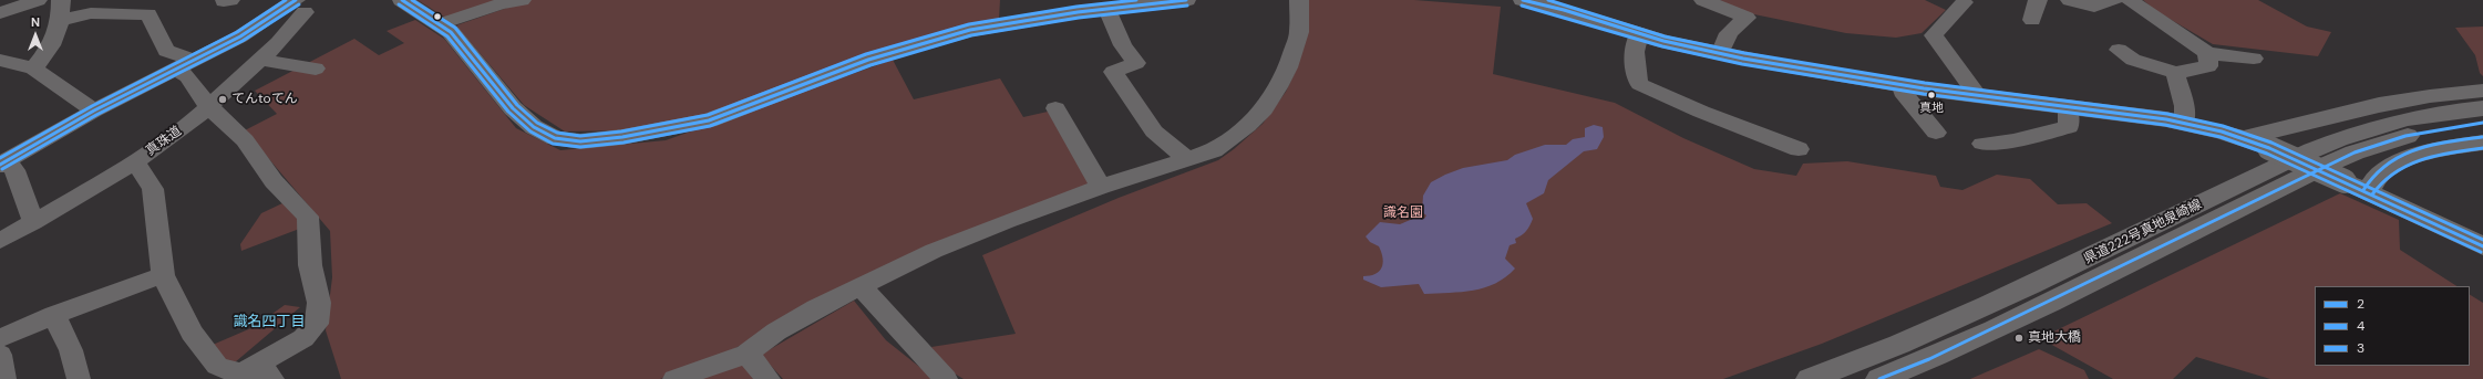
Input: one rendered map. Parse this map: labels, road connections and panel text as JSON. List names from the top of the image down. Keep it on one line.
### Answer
{"streets":{"main road":["県道222号真地泉崎線"],"street":["真珠道"]},"districts":["識名四丁目"],"parks":["識名園"],"places":["真地","てんtoてん","真地大橋"],"lines":["transit line 2","transit line 3","transit line 4"],"legend":["2","4","3"],"north":"top"}
